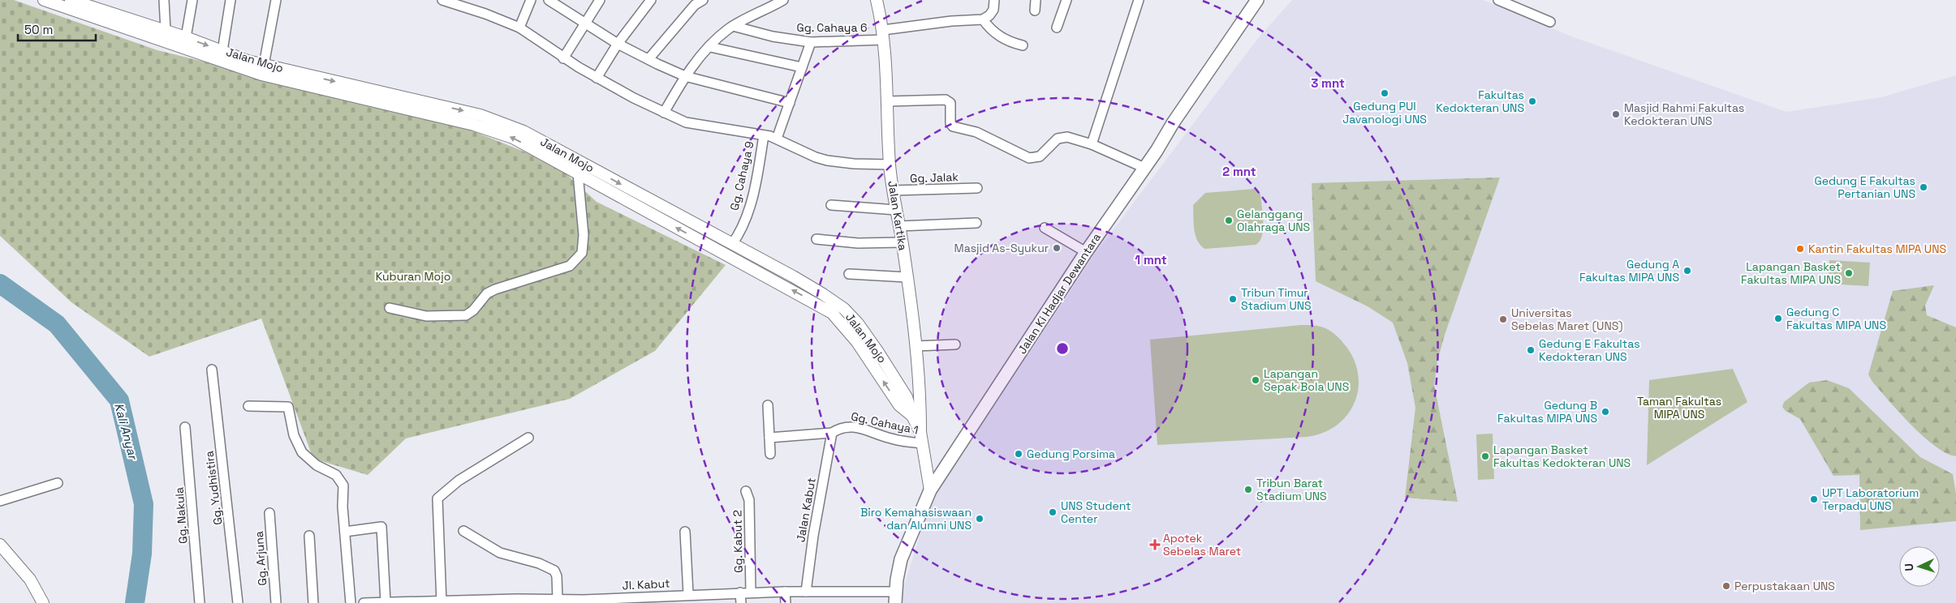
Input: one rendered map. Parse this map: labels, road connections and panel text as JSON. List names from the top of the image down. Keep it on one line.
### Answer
{"streets":{"main road":["Jalan Ki Hadjar Dewantara"],"street":["Gg. Cahaya 6","Jalan Mojo","Gg. Cahaya 9","Gg. Jalak","Jalan Kartika","Gg. Cahaya 1","Gg. Yudhistira","Jalan Kabut","Gg. Nakula","Gg. Kabut 2","Gg. Arjuna","Jl. Kabut"]},"crossings":[["Gg. Cahaya 6","Jalan Kartika"],["Jalan Mojo","Gg. Cahaya 9"],["Jalan Mojo","Jalan Kartika"],["Jalan Mojo","Jalan Ki Hadjar Dewantara"],["Jalan Mojo","Gg. Cahaya 1"],["Gg. Jalak","Jalan Kartika"],["Jalan Ki Hadjar Dewantara","Jl. Kabut"],["Gg. Cahaya 1","Jalan Kabut"],["Jalan Kabut","Jl. Kabut"],["Gg. Kabut 2","Jl. Kabut"]],"water":["Kali Anyar"],"parks":["Kuburan Mojo","Taman Fakultas MIPA UNS"],"places":{"other":["Gedung PUI Javanologi UNS","Fakultas Kedokteran UNS","Masjid Rahmi Fakultas Kedokteran UNS","Gedung E Fakultas Pertanian UNS","Gelanggang Olahraga UNS","Masjid As-Syukur","Kantin Fakultas MIPA UNS","Gedung A Fakultas MIPA UNS","Lapangan Basket Fakultas MIPA UNS","Tribun Timur Stadium UNS","Gedung C Fakultas MIPA UNS","Universitas Sebelas Maret (UNS)","Gedung E Fakultas Kedokteran UNS","Lapangan Sepak Bola UNS","Gedung B Fakultas MIPA UNS","Gedung Porsima","Lapangan Basket Fakultas Kedokteran UNS","Tribun Barat Stadium UNS","UPT Laboratorium Terpadu UNS","UNS Student Center","Biro Kemahasiswaan dan Alumni UNS","Perpustakaan UNS"],"health":["Apotek Sebelas Maret"]},"scale_bar":"50 m","north":"left","rings":["3 mnt","2 mnt","1 mnt"]}
